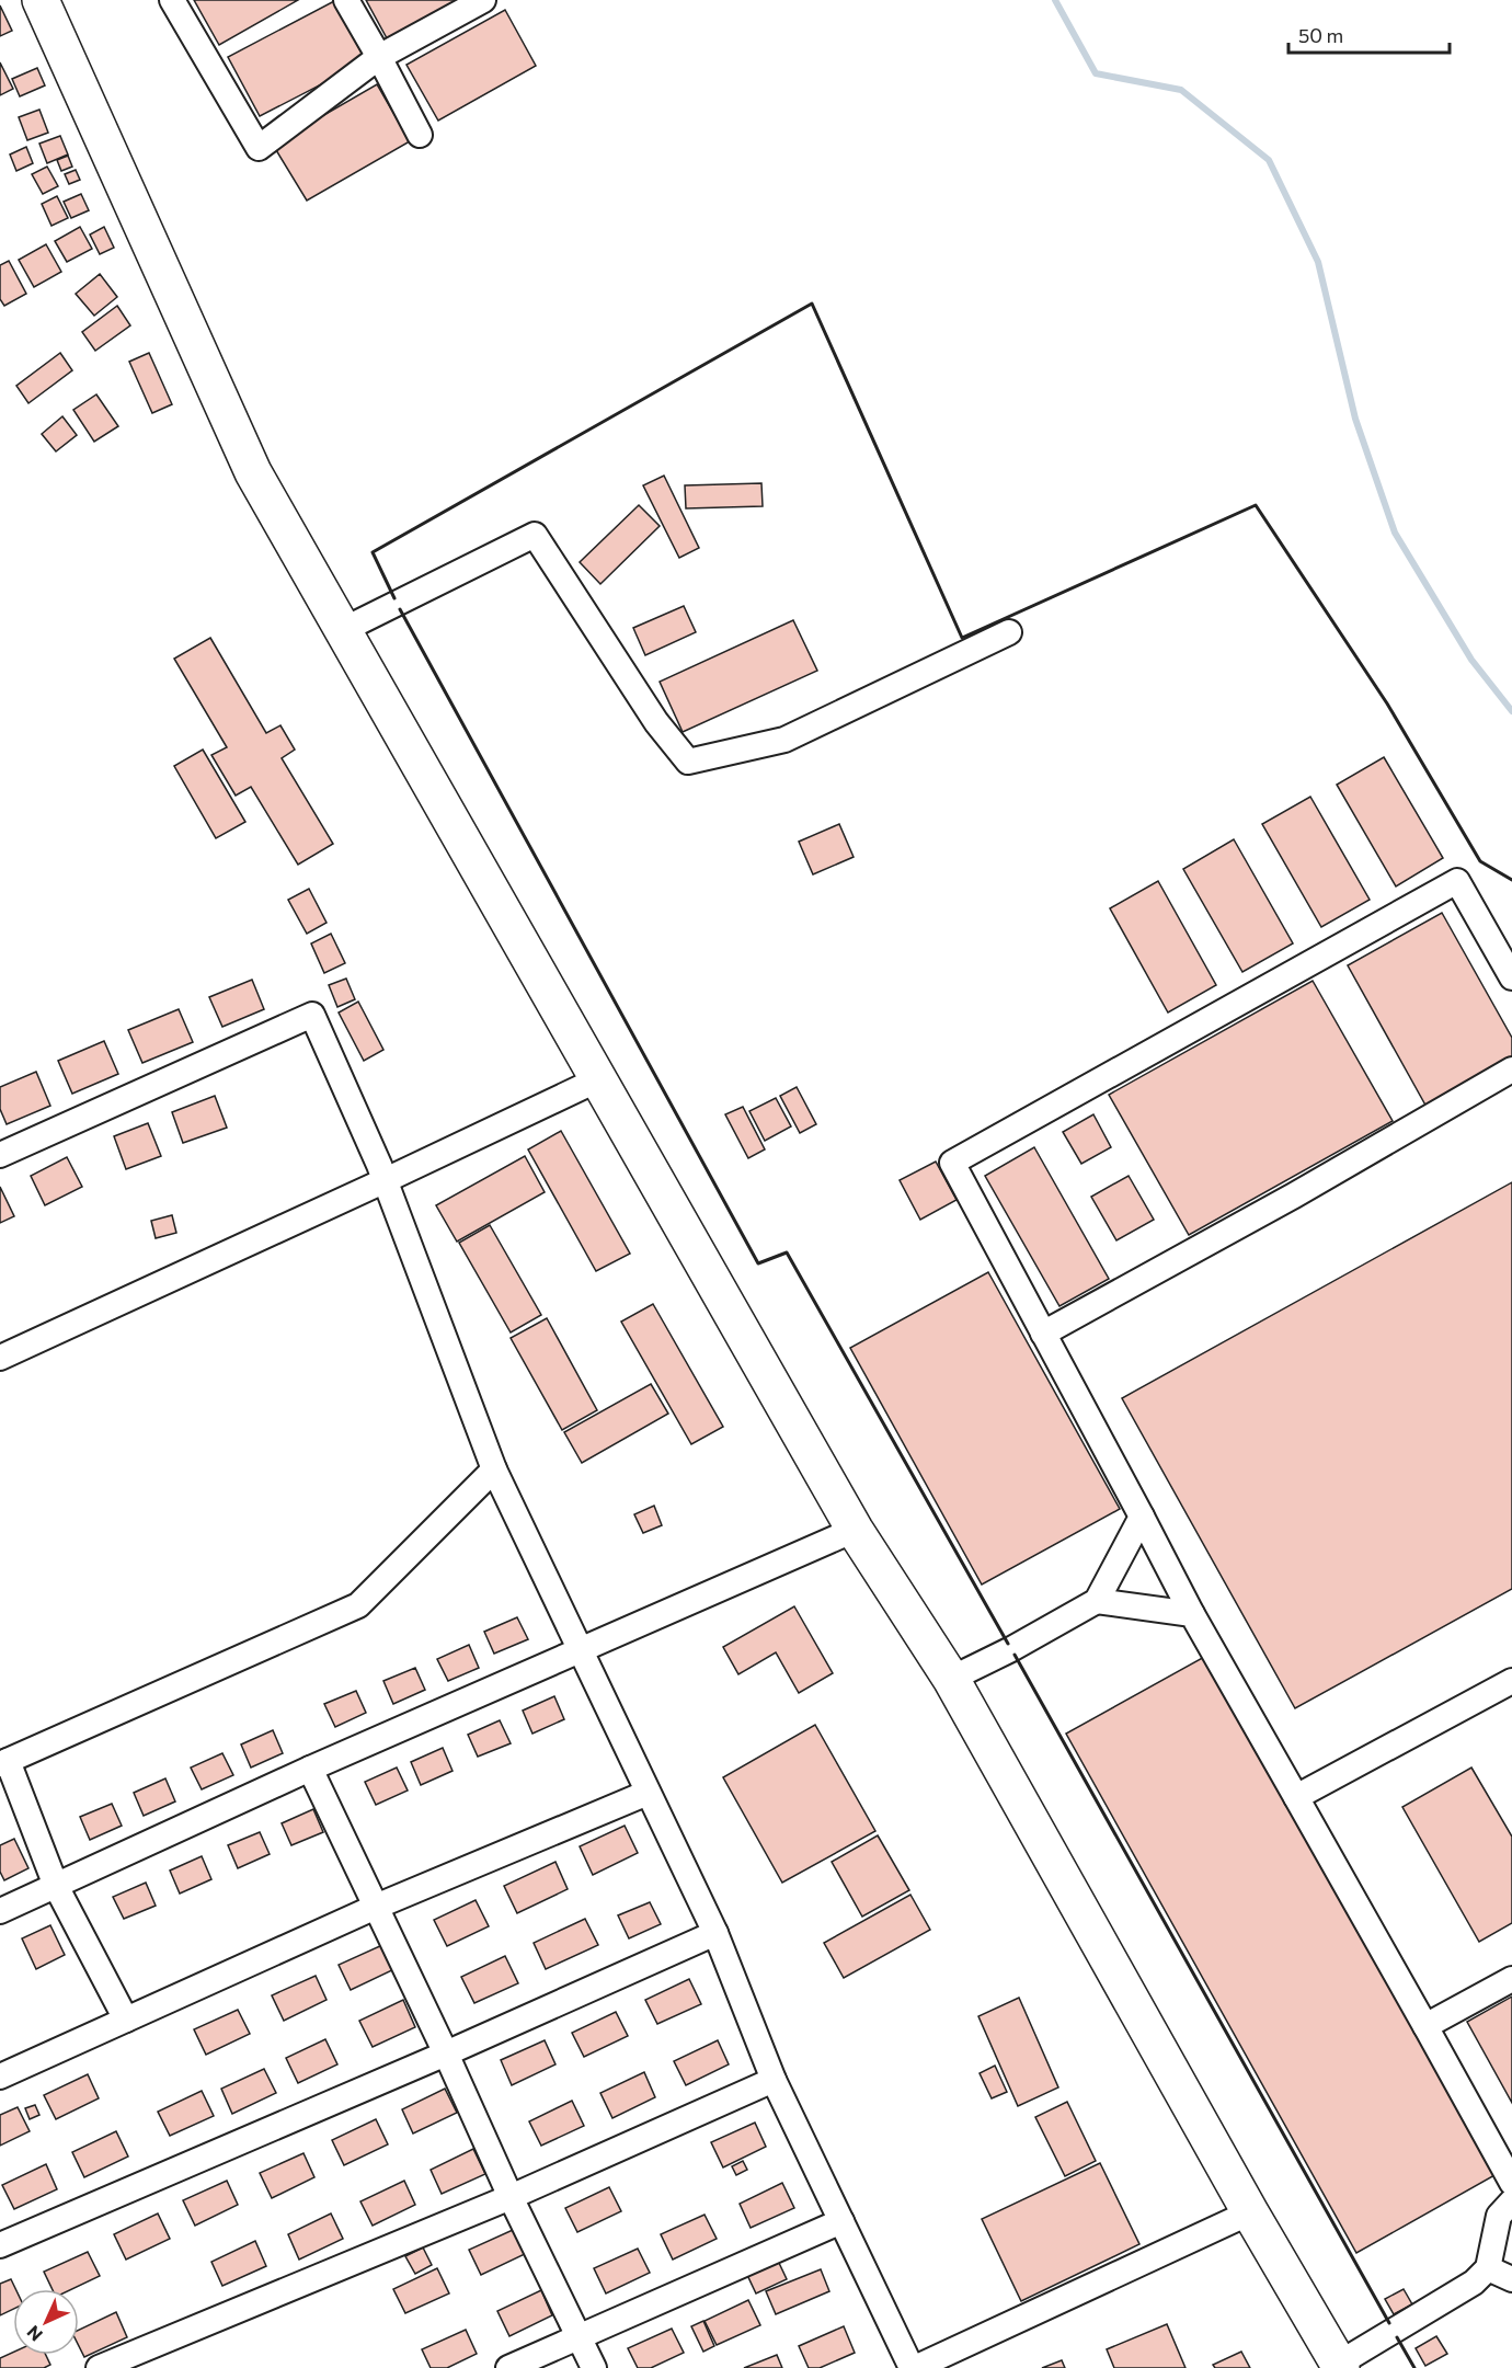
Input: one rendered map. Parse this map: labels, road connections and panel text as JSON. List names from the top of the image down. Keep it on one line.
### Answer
{"scale_bar":"50 m","north":"bottom left"}
